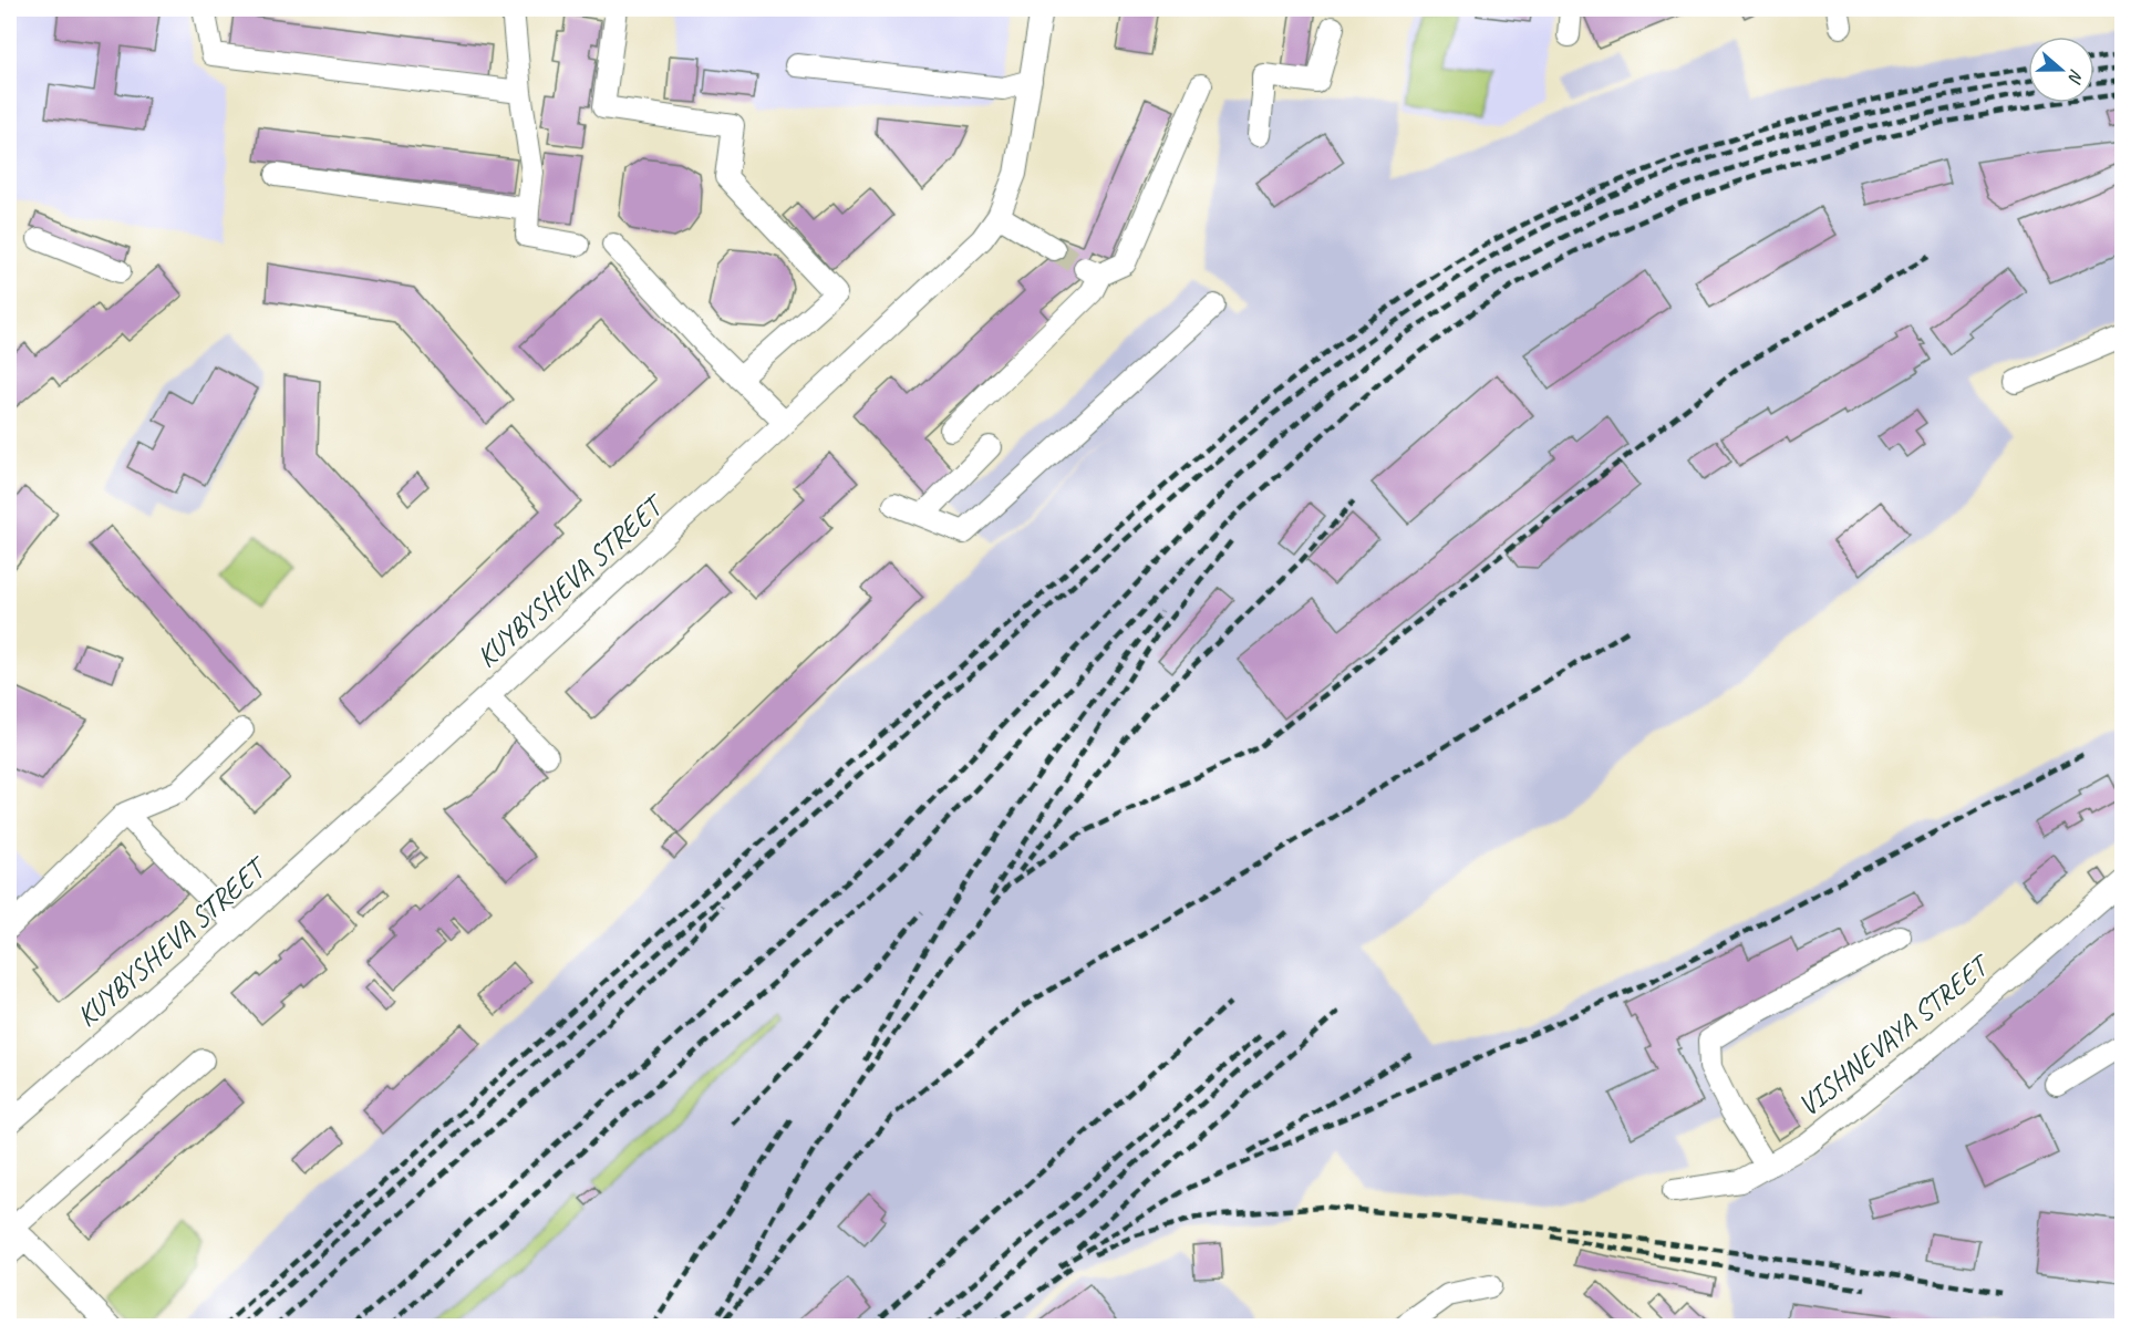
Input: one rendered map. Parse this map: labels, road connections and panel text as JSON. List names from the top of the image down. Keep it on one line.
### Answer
{"streets":{"street":["KUYBYSHEVA STREET","VISHNEVAYA STREET"]},"north":"right"}
